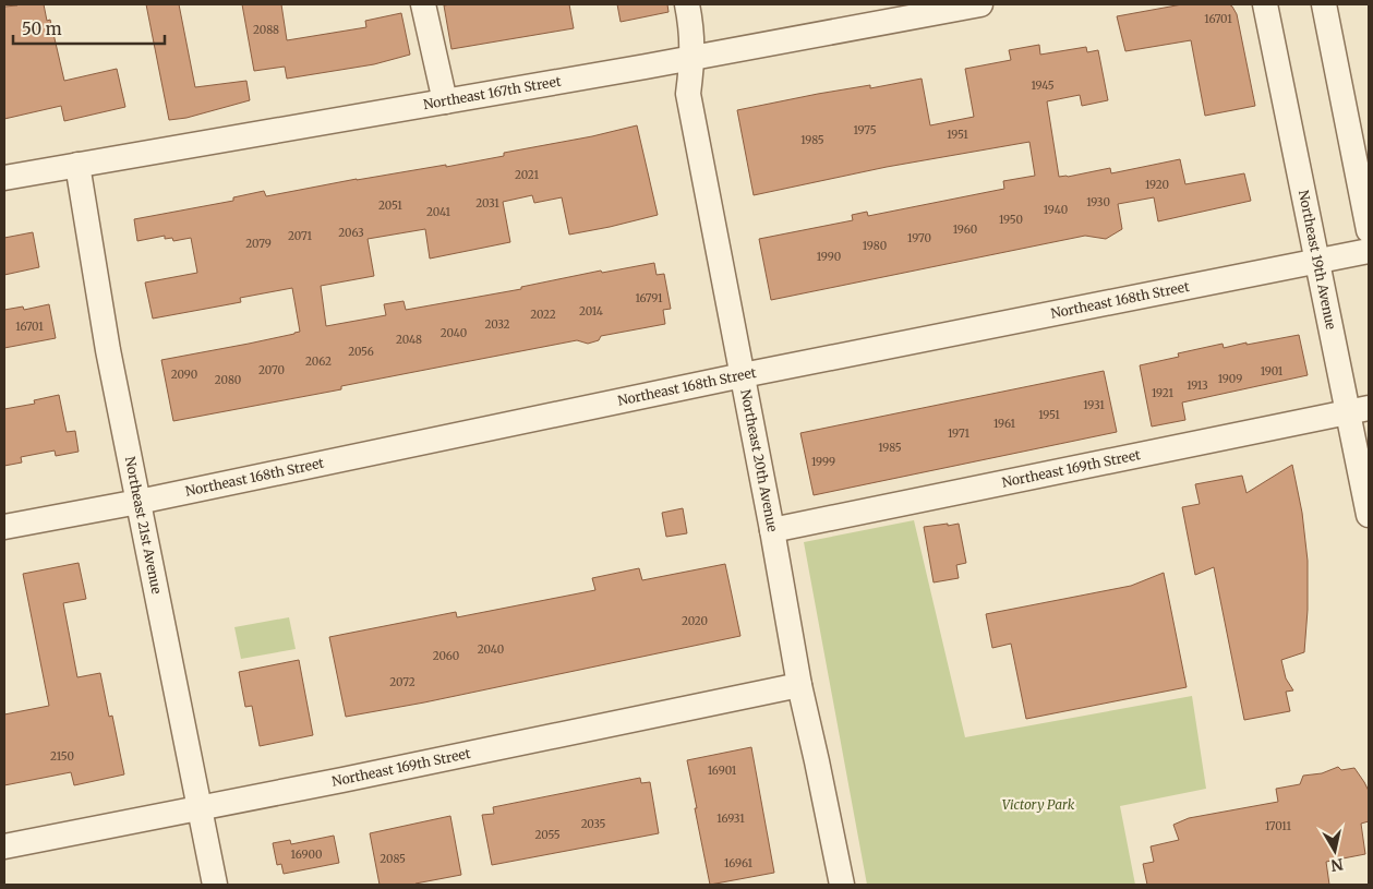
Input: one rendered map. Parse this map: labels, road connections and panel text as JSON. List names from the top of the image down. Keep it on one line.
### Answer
{"streets":{"street":["Northeast 167th Street","Northeast 19th Avenue","Northeast 168th Street","Northeast 20th Avenue","Northeast 169th Street","Northeast 21st Avenue"]},"crossings":[["Northeast 167th Street","Northeast 20th Avenue"],["Northeast 167th Street","Northeast 21st Avenue"],["Northeast 19th Avenue","Northeast 168th Street"],["Northeast 19th Avenue","Northeast 169th Street"],["Northeast 168th Street","Northeast 20th Avenue"],["Northeast 168th Street","Northeast 21st Avenue"],["Northeast 20th Avenue","Northeast 169th Street"],["Northeast 169th Street","Northeast 21st Avenue"]],"parks":["Victory Park"],"house_numbers":["16701","2088","1945","1975","1951","1985","2021","1920","1930","2031","2051","1940","2041","1950","1960","2063","2071","1970","2079","1980","1990","16791","2014","2022","2032","16701","2040","2048","2056","2062","2070","1901","2090","1909","2080","1913","1921","1931","1951","1961","1971","1985","1999","2020","2040","2060","2072","2150","16901","16931","2035","17011","2055","16900","2085","16961"],"scale_bar":"50 m","north":"bottom"}
